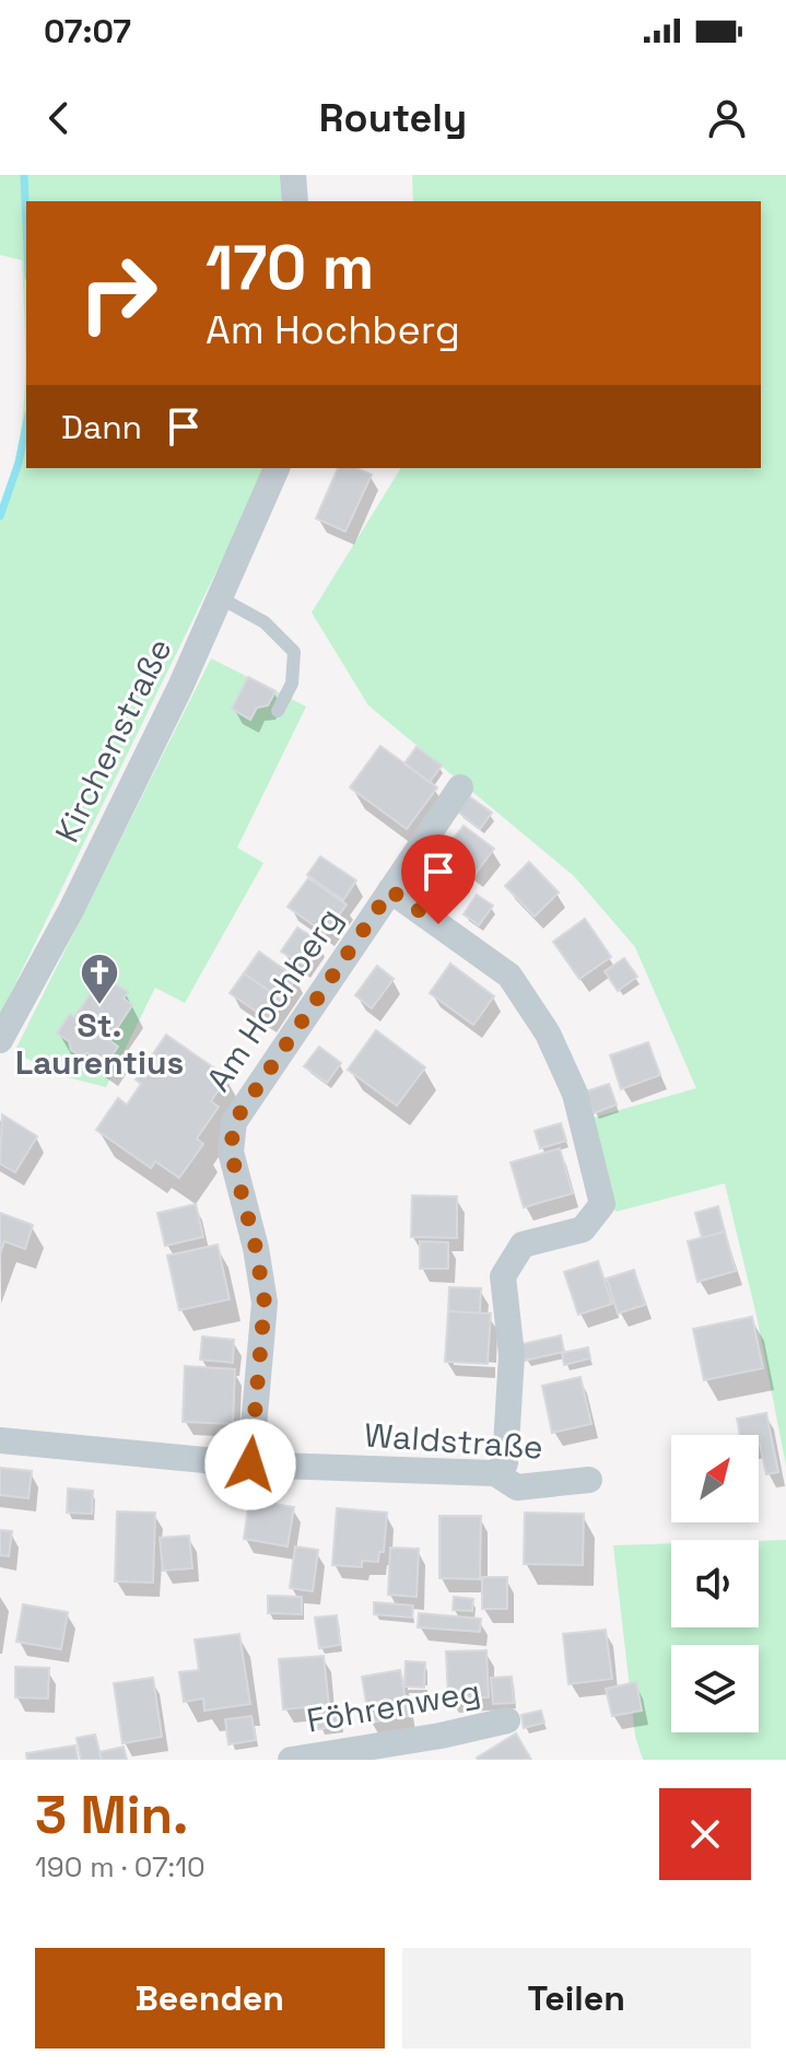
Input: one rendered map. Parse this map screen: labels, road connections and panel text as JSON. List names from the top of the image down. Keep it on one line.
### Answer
{"streets":{"street":["Kirchenstraße","Am Hochberg","Waldstraße","Föhrenweg"]},"crossings":[["Am Hochberg","Waldstraße"]],"places":{"church":["St. Laurentius"]},"north":"top right","page":{"status":"07:07","header":"Routely","turn":["170 m","Am Hochberg"],"then":"Dann","heading":["3 Min.","190 m · 07:10"],"buttons":["Beenden","Teilen"]}}
